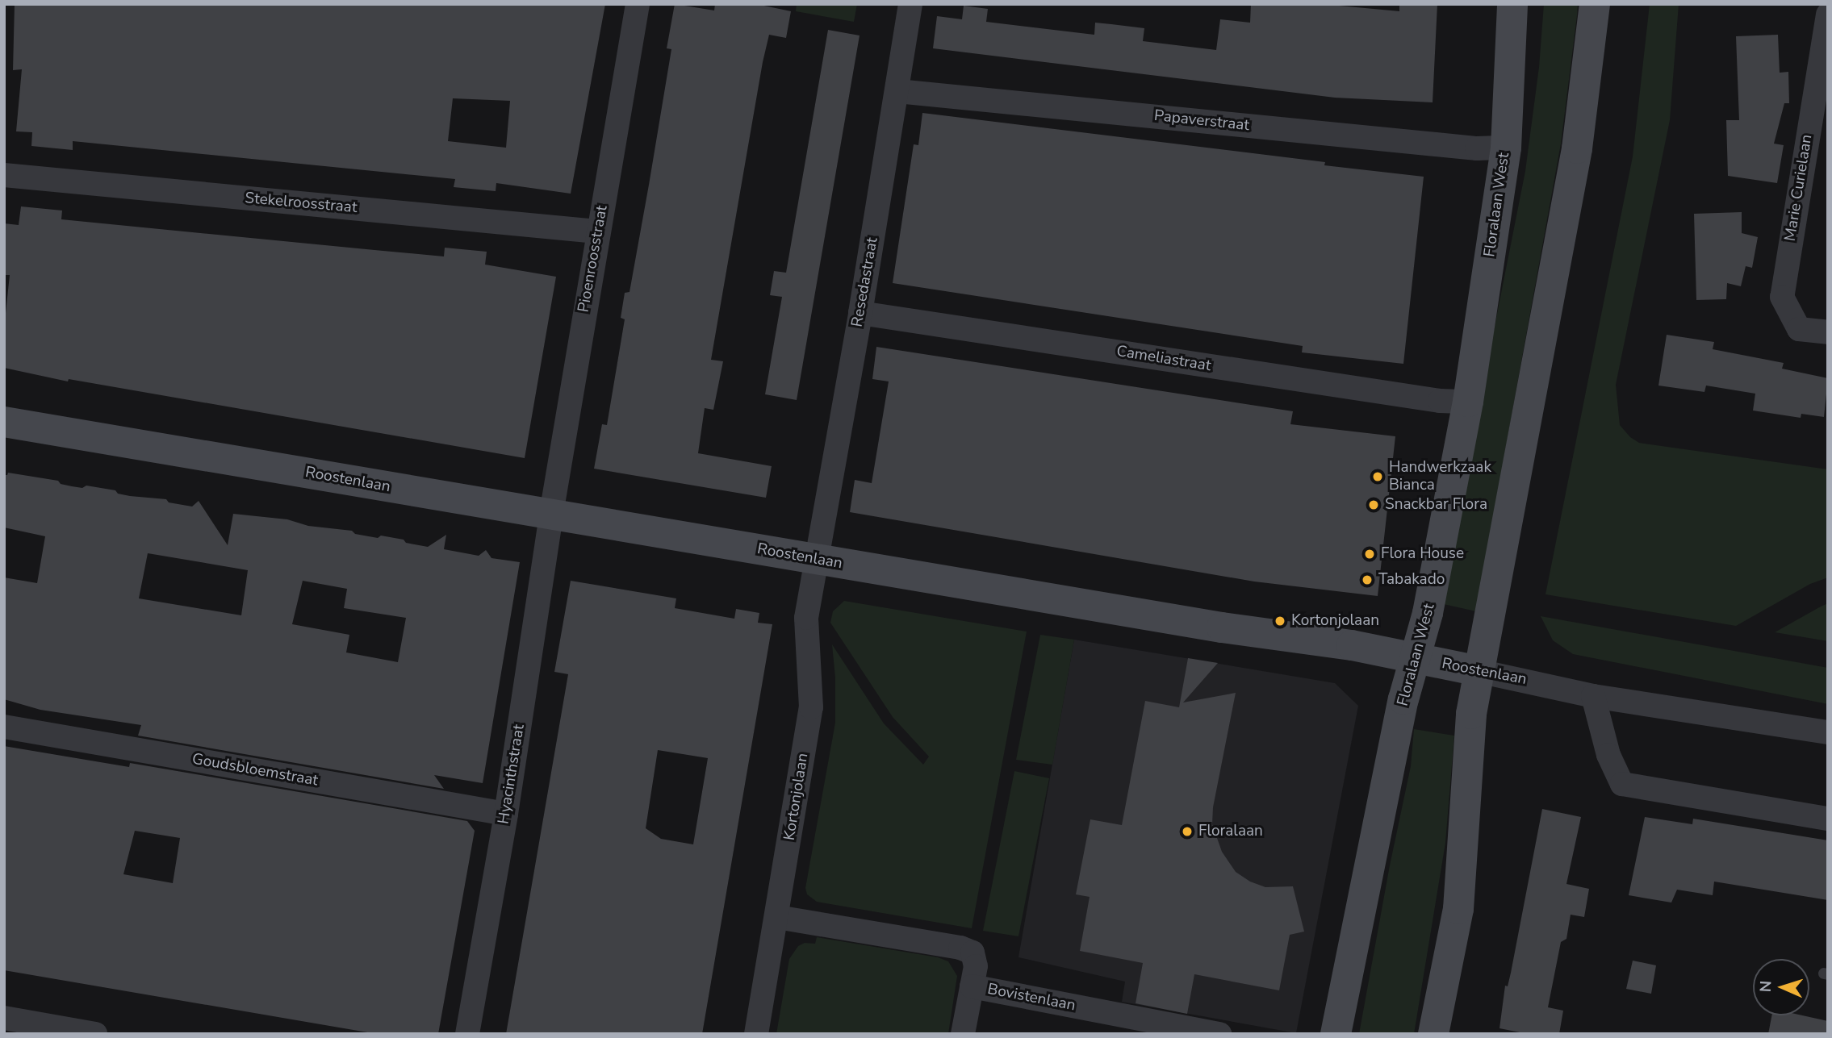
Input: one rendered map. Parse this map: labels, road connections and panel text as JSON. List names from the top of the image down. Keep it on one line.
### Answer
{"streets":{"main road":["Floralaan West","Roostenlaan"],"street":["Papaverstraat","Marie Curielaan","Stekelroosstraat","Pioenroosstraat","Resedastraat","Cameliastraat","Goudsbloemstraat","Hyacinthstraat","Kortonjolaan","Bovistenlaan"]},"crossings":[["Papaverstraat","Floralaan West"],["Papaverstraat","Resedastraat"],["Stekelroosstraat","Pioenroosstraat"],["Floralaan West","Cameliastraat"],["Floralaan West","Roostenlaan"],["Pioenroosstraat","Roostenlaan"],["Pioenroosstraat","Hyacinthstraat"],["Resedastraat","Cameliastraat"],["Resedastraat","Roostenlaan"],["Resedastraat","Kortonjolaan"],["Roostenlaan","Hyacinthstraat"],["Roostenlaan","Kortonjolaan"],["Goudsbloemstraat","Hyacinthstraat"],["Kortonjolaan","Bovistenlaan"]],"places":["Handwerkzaak Bianca","Snackbar Flora","Flora House","Tabakado","Kortonjolaan","Floralaan"],"north":"left"}
